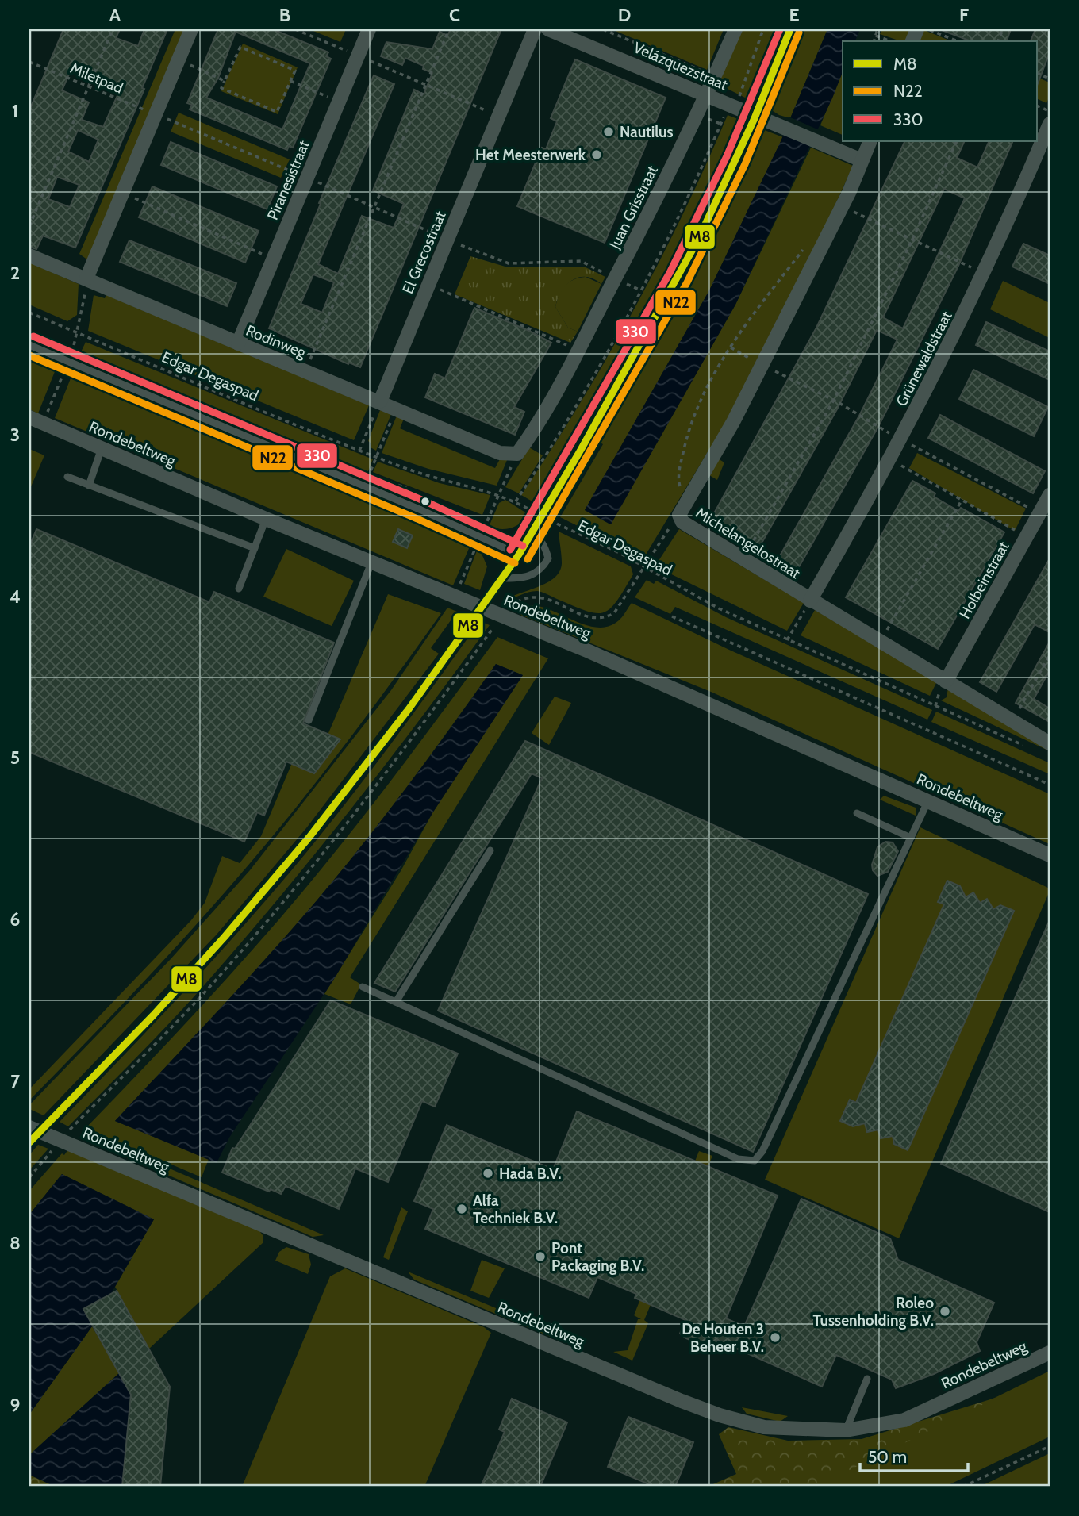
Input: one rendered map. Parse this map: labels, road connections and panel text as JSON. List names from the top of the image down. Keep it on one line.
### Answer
{"streets":{"street":["Velázquezstraat","Piranesistraat","Juan Grisstraat","El Grecostraat","Rodinweg","Grünewaldstraat","Rondebeltweg","Michelangelostraat","Holbeinstraat"],"path":["Miletpad","Edgar Degaspad"]},"crossings":[["Velázquezstraat","Juan Grisstraat"],["Velázquezstraat","Michelangelostraat"],["Piranesistraat","Rodinweg"],["Juan Grisstraat","Rodinweg"],["El Grecostraat","Rodinweg"],["Grünewaldstraat","Michelangelostraat"],["Michelangelostraat","Holbeinstraat"]],"places":["Nautilus","Het Meesterwerk","Hada B.V.","Alfa Techniek B.V.","Pont Packaging B.V.","Roleo Tussenholding B.V.","De Houten 3 Beheer B.V."],"lines":["transit line M8","transit line 330","transit line N22"],"legend":["M8","N22","330"],"scale_bar":"50 m","grid":{"columns":["A","B","C","D","E","F"],"rows":["1","2","3","4","5","6","7","8","9"]}}
